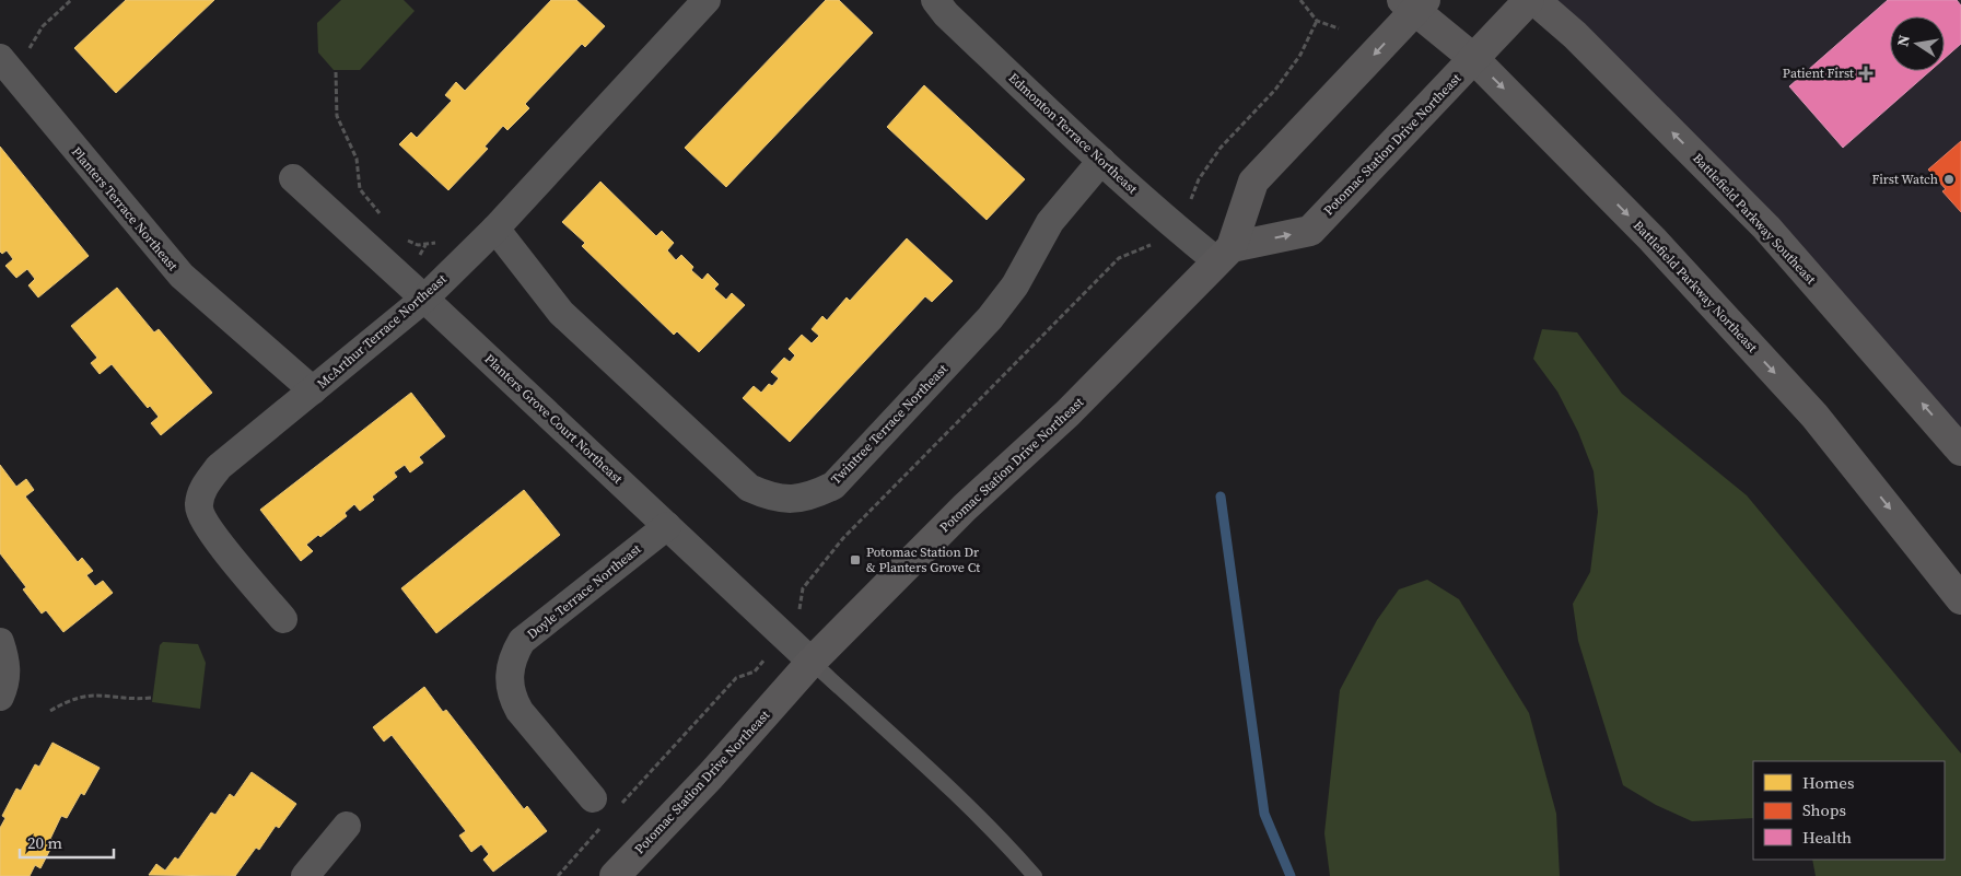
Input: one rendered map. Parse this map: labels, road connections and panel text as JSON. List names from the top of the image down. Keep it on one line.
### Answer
{"streets":{"street":["Edmonton Terrace Northeast","Potomac Station Drive Northeast","Planters Terrace Northeast","Battlefield Parkway Southeast","Battlefield Parkway Northeast","McArthur Terrace Northeast","Planters Grove Court Northeast","Twintree Terrace Northeast","Doyle Terrace Northeast"]},"crossings":[["Edmonton Terrace Northeast","Potomac Station Drive Northeast"],["Edmonton Terrace Northeast","Twintree Terrace Northeast"],["Potomac Station Drive Northeast","Battlefield Parkway Northeast"],["Potomac Station Drive Northeast","Planters Grove Court Northeast"],["Planters Terrace Northeast","McArthur Terrace Northeast"],["McArthur Terrace Northeast","Planters Grove Court Northeast"],["McArthur Terrace Northeast","Twintree Terrace Northeast"],["Planters Grove Court Northeast","Doyle Terrace Northeast"]],"one_way":["Battlefield Parkway Southeast","Battlefield Parkway Northeast"],"places":{"health":["Patient First"],"other":["First Watch"],"transit":["Potomac Station Dr & Planters Grove Ct"]},"legend":["Homes","Shops","Health"],"scale_bar":"20 m","north":"left"}
